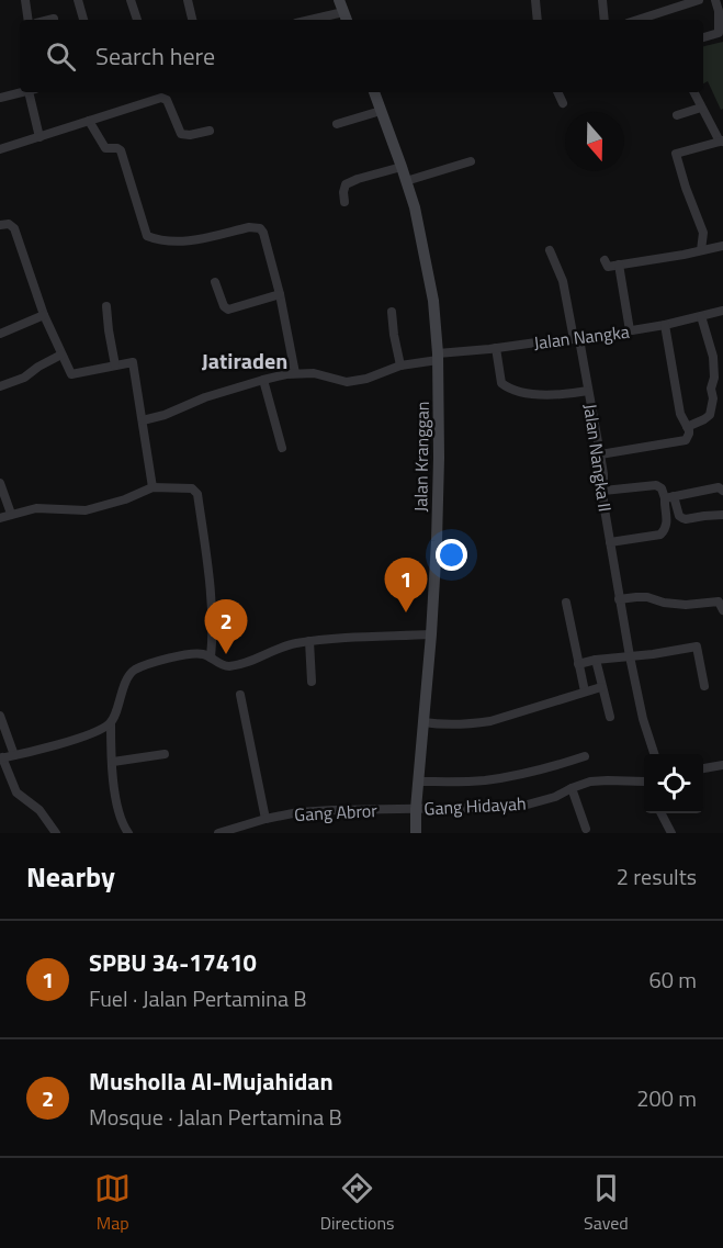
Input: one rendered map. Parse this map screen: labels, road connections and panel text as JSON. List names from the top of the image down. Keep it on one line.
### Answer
{"streets":{"main road":["Jalan Kranggan"],"street":["Jalan Nangka","Jalan Nangka II","Gang Hidayah","Gang Abror"]},"crossings":[["Jalan Nangka","Jalan Kranggan"],["Jalan Nangka","Jalan Nangka II"],["Jalan Kranggan","Gang Hidayah"],["Jalan Kranggan","Gang Abror"],["Gang Hidayah","Gang Abror"]],"districts":["Jatiraden"],"north":"bottom","page":{"search":"Search here","pins":["1","2"],"heading":["Nearby","2 results"],"list":[{"mark":"1","name":"SPBU 34-17410","note":"Fuel · Jalan Pertamina B","value":"60 m"},{"mark":"2","name":"Musholla Al-Mujahidan","note":"Mosque · Jalan Pertamina B","value":"200 m"}],"nav":["Map","Directions","Saved"]}}
